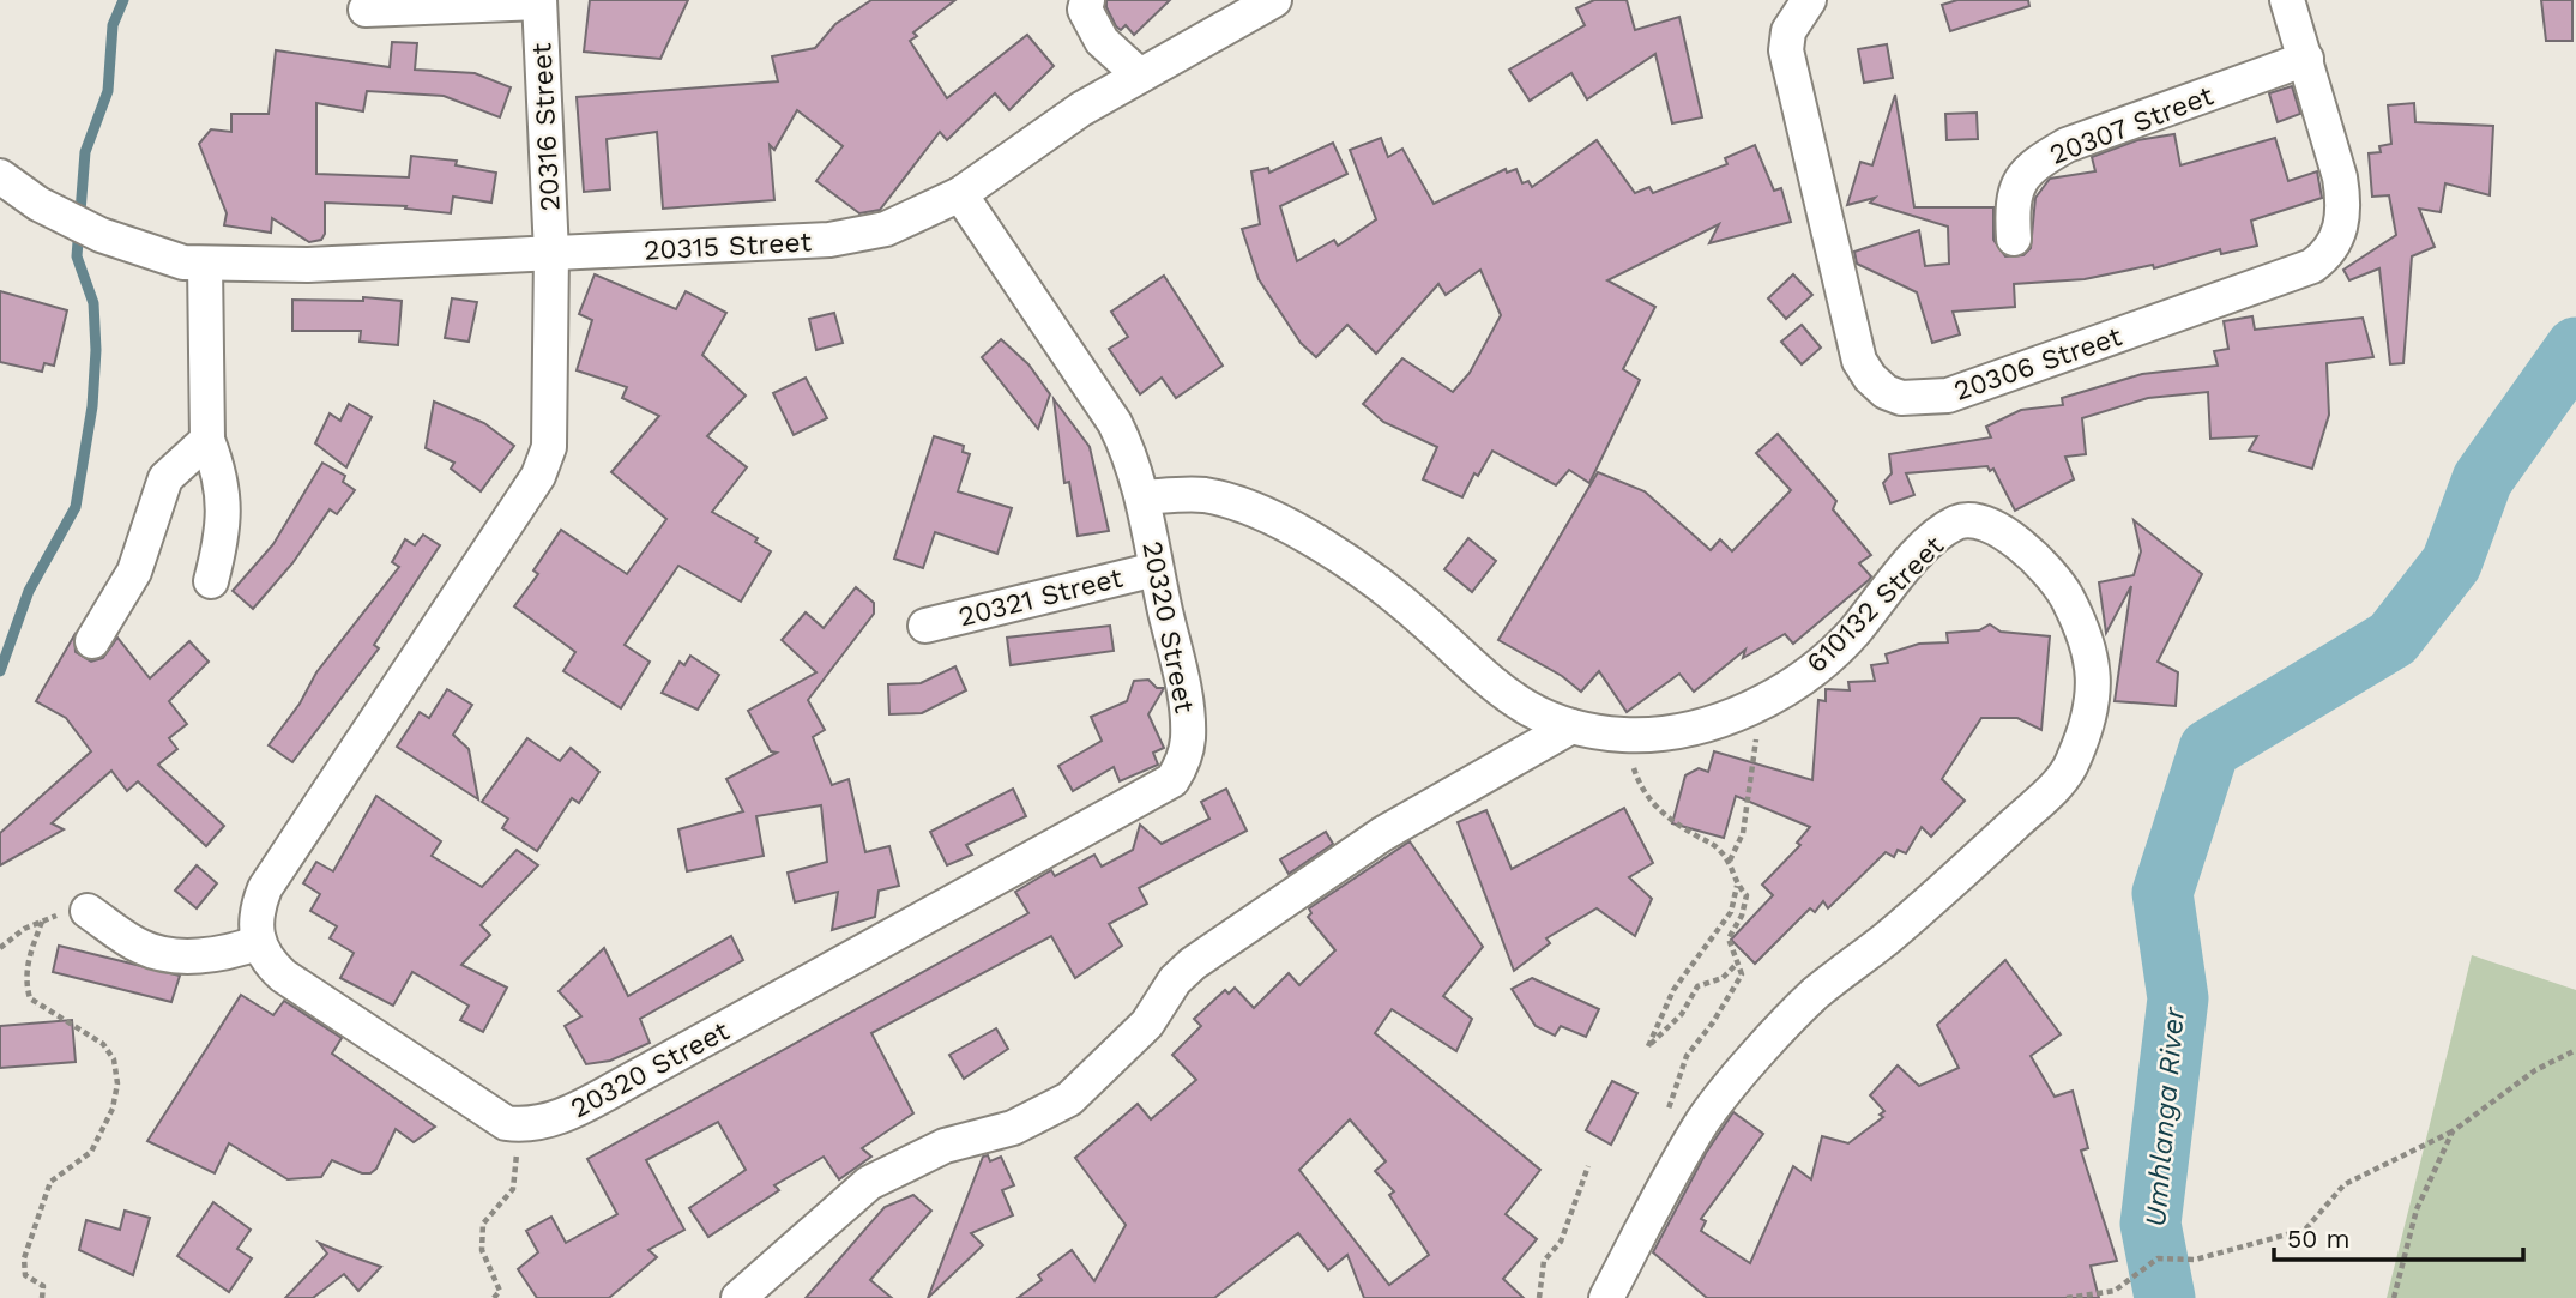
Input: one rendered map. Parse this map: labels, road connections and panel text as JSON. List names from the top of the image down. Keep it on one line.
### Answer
{"streets":{"street":["20307 Street","20316 Street","20315 Street","20306 Street","20321 Street","610132 Street","20320 Street"]},"crossings":[["20307 Street","20306 Street"],["20316 Street","20315 Street"],["20315 Street","20320 Street"],["20321 Street","20320 Street"],["610132 Street","20320 Street"]],"water":["Umhlanga River"],"scale_bar":"50 m"}
